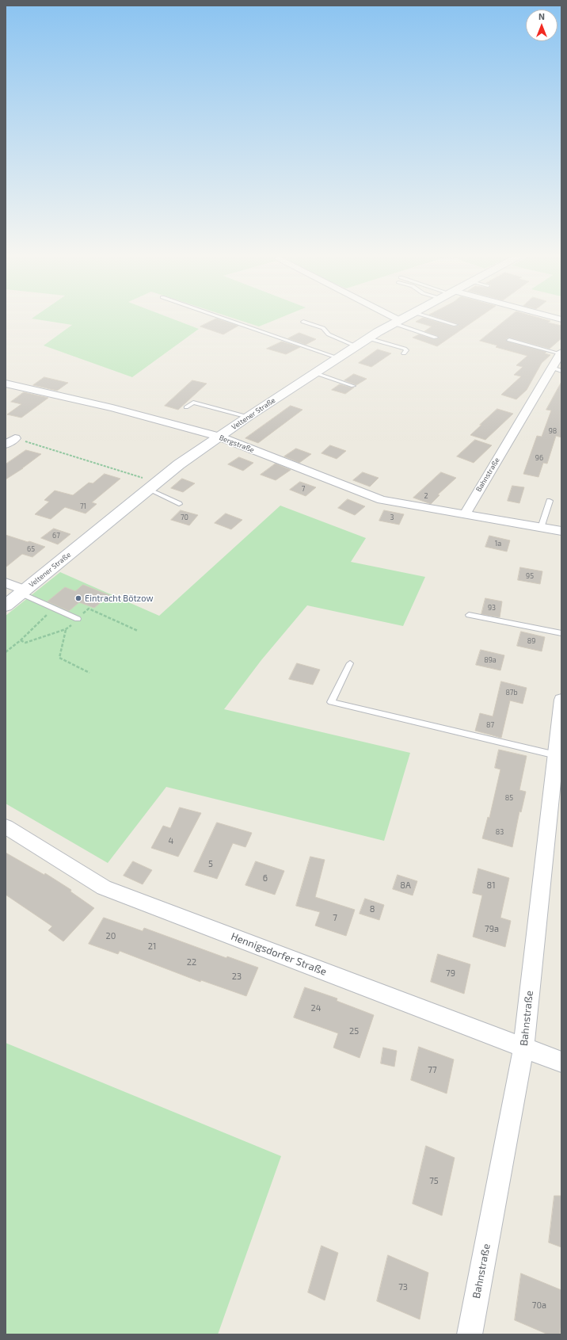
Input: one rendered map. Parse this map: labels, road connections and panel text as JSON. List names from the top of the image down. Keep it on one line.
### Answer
{"streets":{"main road":["Veltener Straße"],"street":["Bergstraße","Bahnstraße","Hennigsdorfer Straße"]},"crossings":[["Veltener Straße","Bergstraße"],["Bergstraße","Bahnstraße"],["Bahnstraße","Hennigsdorfer Straße"]],"places":["Eintracht Bötzow"],"house_numbers":["98","96","7","2","71","70","3","67","1a","65","95","93","89","89a","87b","87","85","83","4","5","6","8A","81","8","7","79a","20","21","22","79","23","24","25","77","75","73","70a"],"north":"top"}
